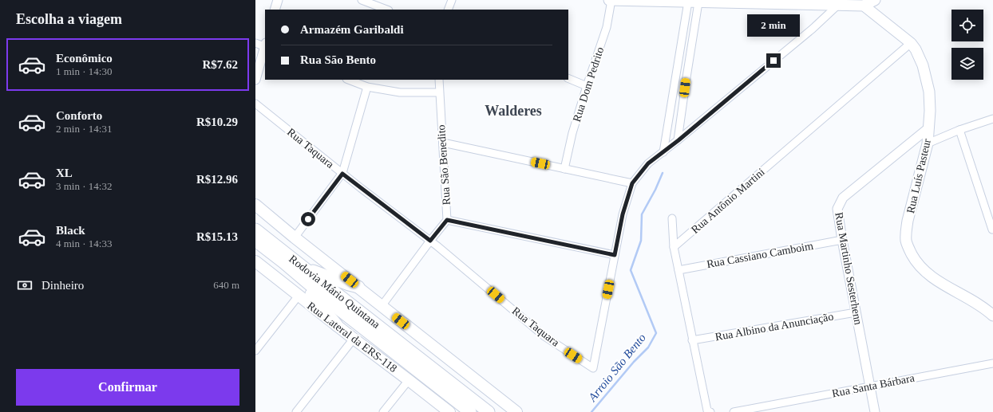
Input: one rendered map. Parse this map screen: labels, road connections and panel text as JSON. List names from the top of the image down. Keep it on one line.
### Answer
{"streets":{"highway":["Rodovia Mário Quintana"],"main road":["Rua Luís Pasteur","Rua Lateral da ERS-118"],"street":["Rua Dom Pedrito","Rua Taquara","Rua São Benedito","Rua Antônio Martini","Rua Cassiano Camboim","Rua Martinho Sesterhenn","Rua Albino da Anunciação","Rua Santa Bárbara"]},"crossings":[["Rua Taquara","Rua São Benedito"],["Rua Luís Pasteur","Rua Antônio Martini"],["Rua Luís Pasteur","Rua Martinho Sesterhenn"],["Rua Cassiano Camboim","Rua Martinho Sesterhenn"],["Rua Martinho Sesterhenn","Rua Albino da Anunciação"],["Rua Martinho Sesterhenn","Rua Santa Bárbara"]],"districts":["Walderes"],"water":["Arroio São Bento"],"page":{"heading":"Escolha a viagem","banner":["Armazém Garibaldi","Rua São Bento"],"bubble":"2 min","list":[{"name":"Econômico","note":"1 min · 14:30","value":"R$7.62"},{"name":"Conforto","note":"2 min · 14:31","value":"R$10.29"},{"name":"XL","note":"3 min · 14:32","value":"R$12.96"},{"name":"Black","note":"4 min · 14:33","value":"R$15.13"}],"pay":["Dinheiro","640 m"],"buttons":"Confirmar"}}
